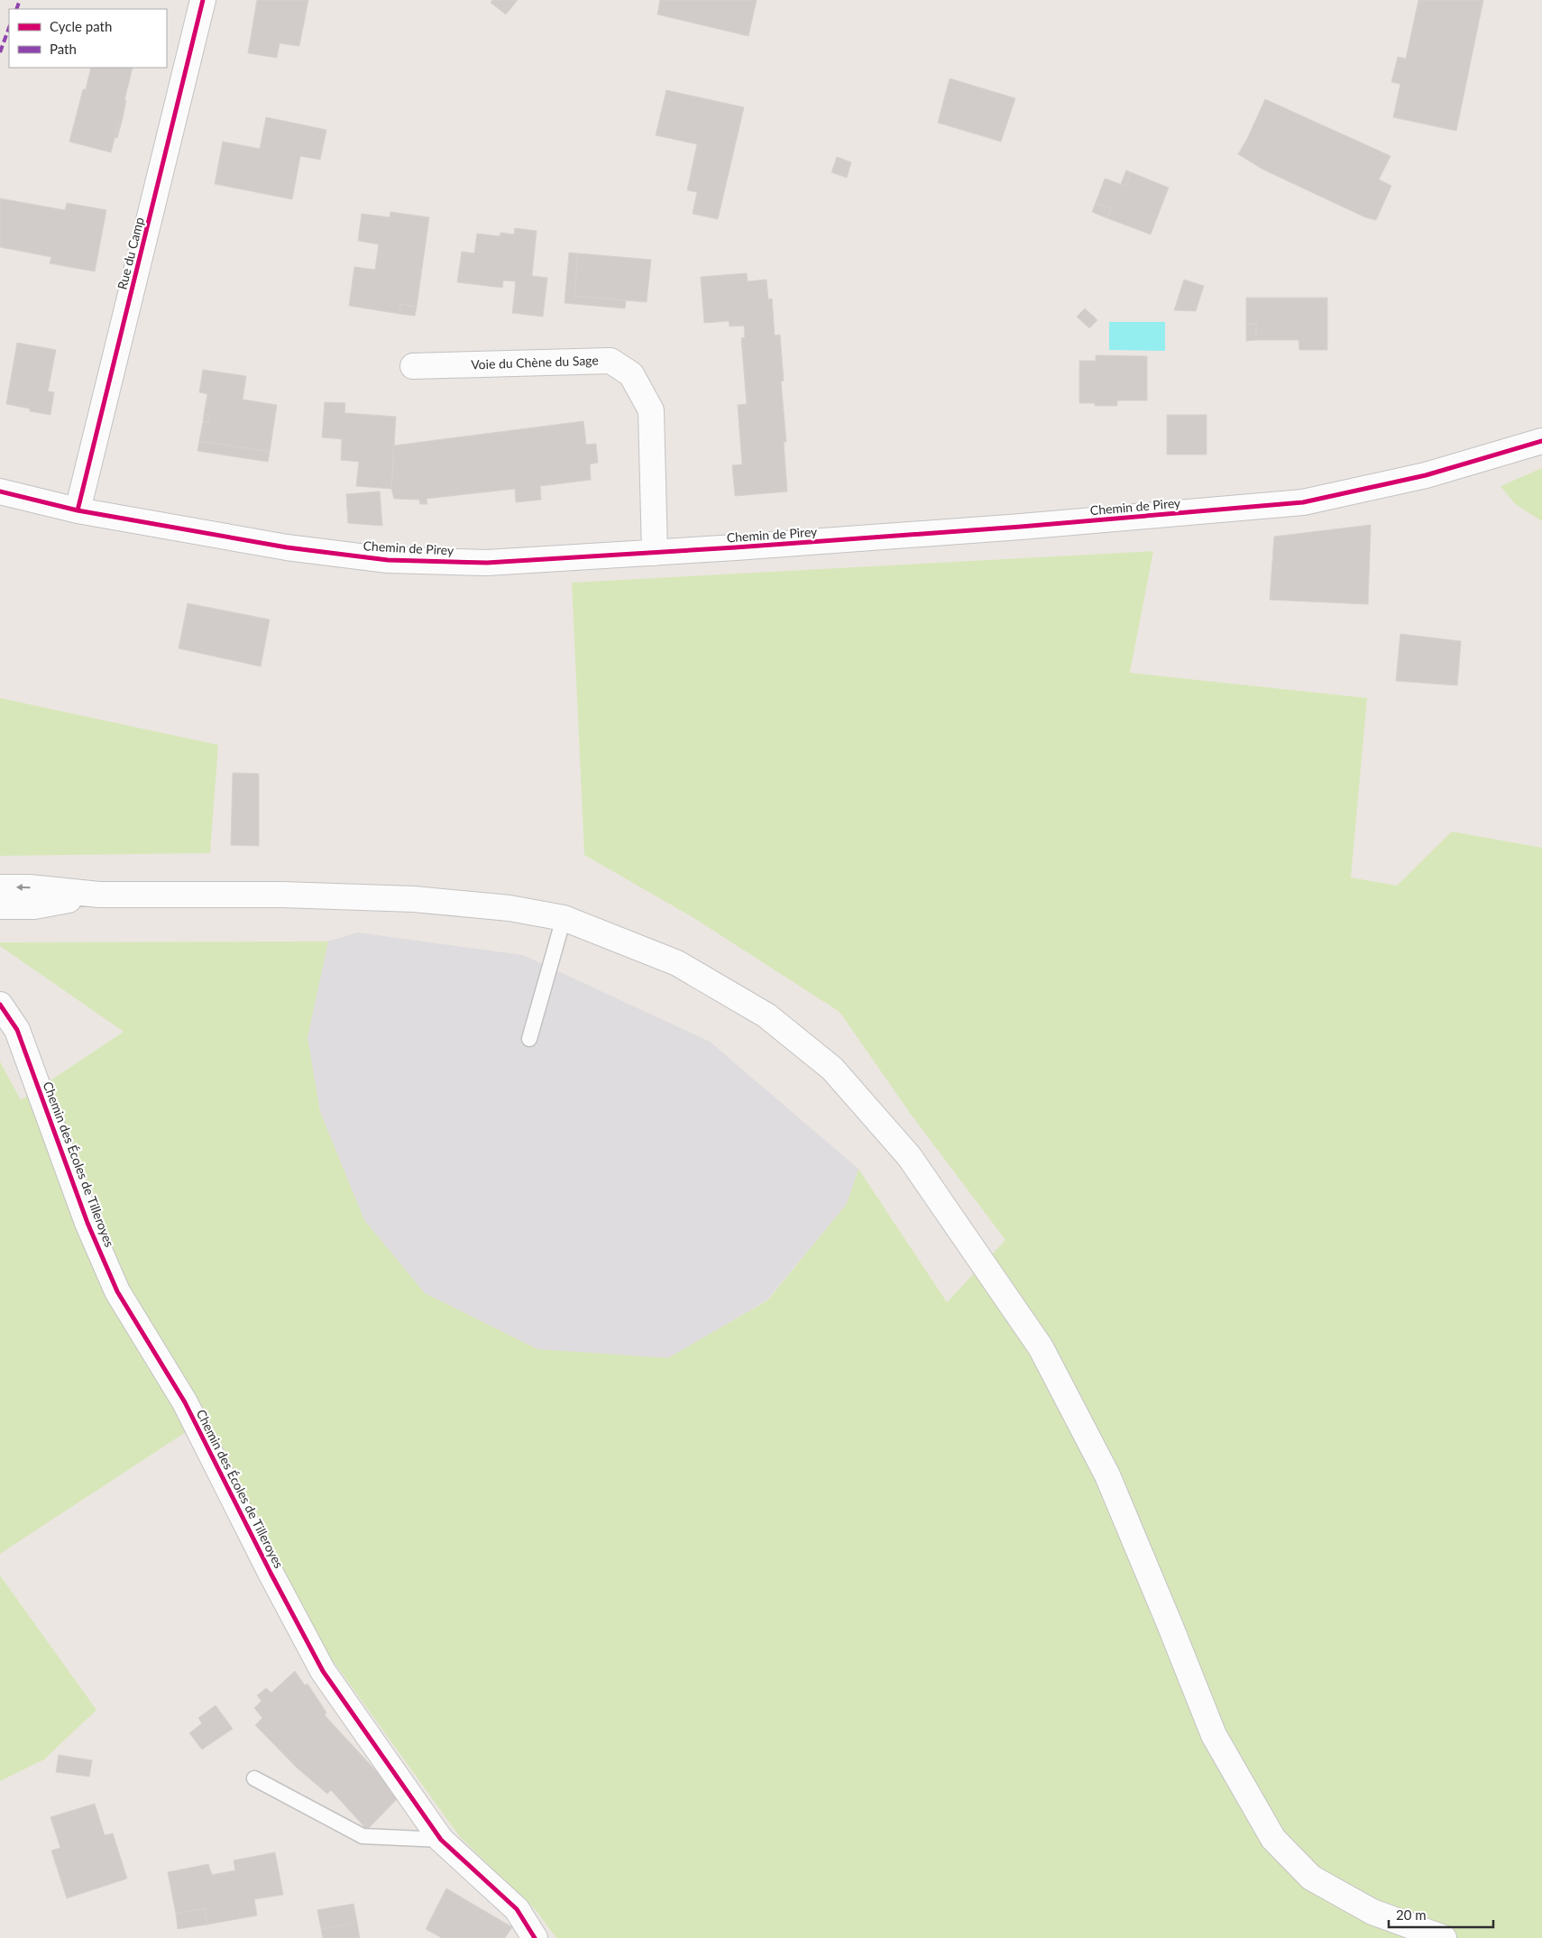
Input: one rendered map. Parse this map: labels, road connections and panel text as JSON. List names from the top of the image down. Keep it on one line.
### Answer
{"streets":{"street":["Rue du Camp","Voie du Chène du Sage","Chemin de Pirey","Chemin des Écoles de Tilleroyes"]},"crossings":[["Rue du Camp","Chemin de Pirey"],["Voie du Chène du Sage","Chemin de Pirey"]],"legend":["Cycle path","Path"],"scale_bar":"20 m"}
